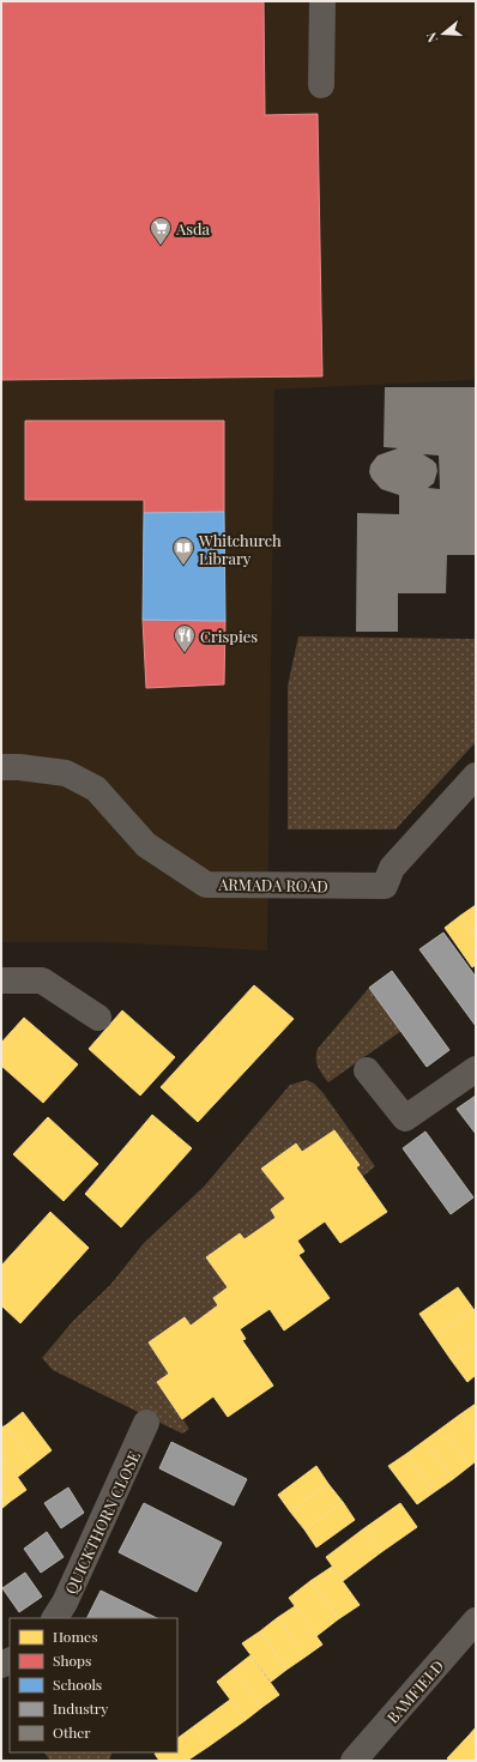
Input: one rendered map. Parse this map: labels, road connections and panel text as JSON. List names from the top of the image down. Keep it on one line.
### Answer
{"streets":{"street":["ARMADA ROAD","QUICKTHORN CLOSE","BAMFIELD"]},"places":{"supermarket":["Asda"],"library":["Whitchurch Library"],"restaurant":["Crispies"]},"legend":["Homes","Shops","Schools","Industry","Other"],"north":"left"}
